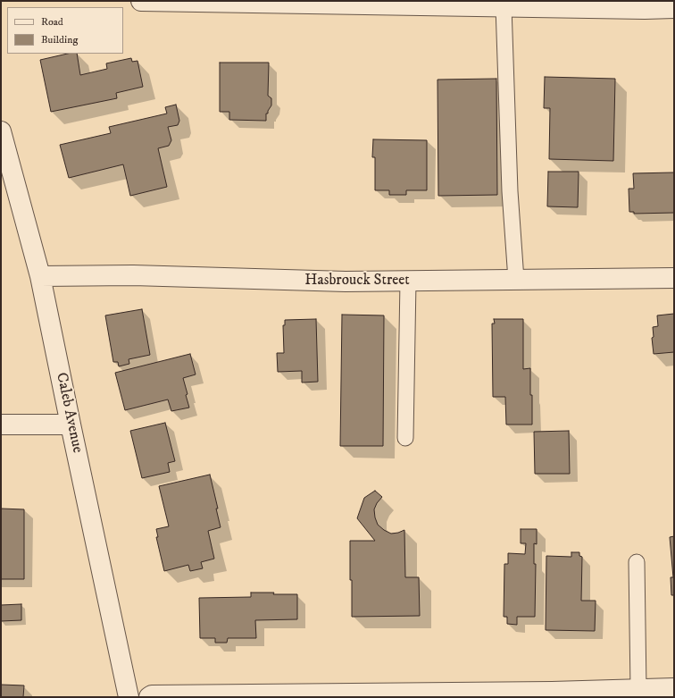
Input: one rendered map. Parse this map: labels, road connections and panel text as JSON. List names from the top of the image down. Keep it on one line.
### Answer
{"streets":{"street":["Hasbrouck Street","Caleb Avenue"]},"crossings":[["Hasbrouck Street","Caleb Avenue"]],"legend":["Road","Building"]}
